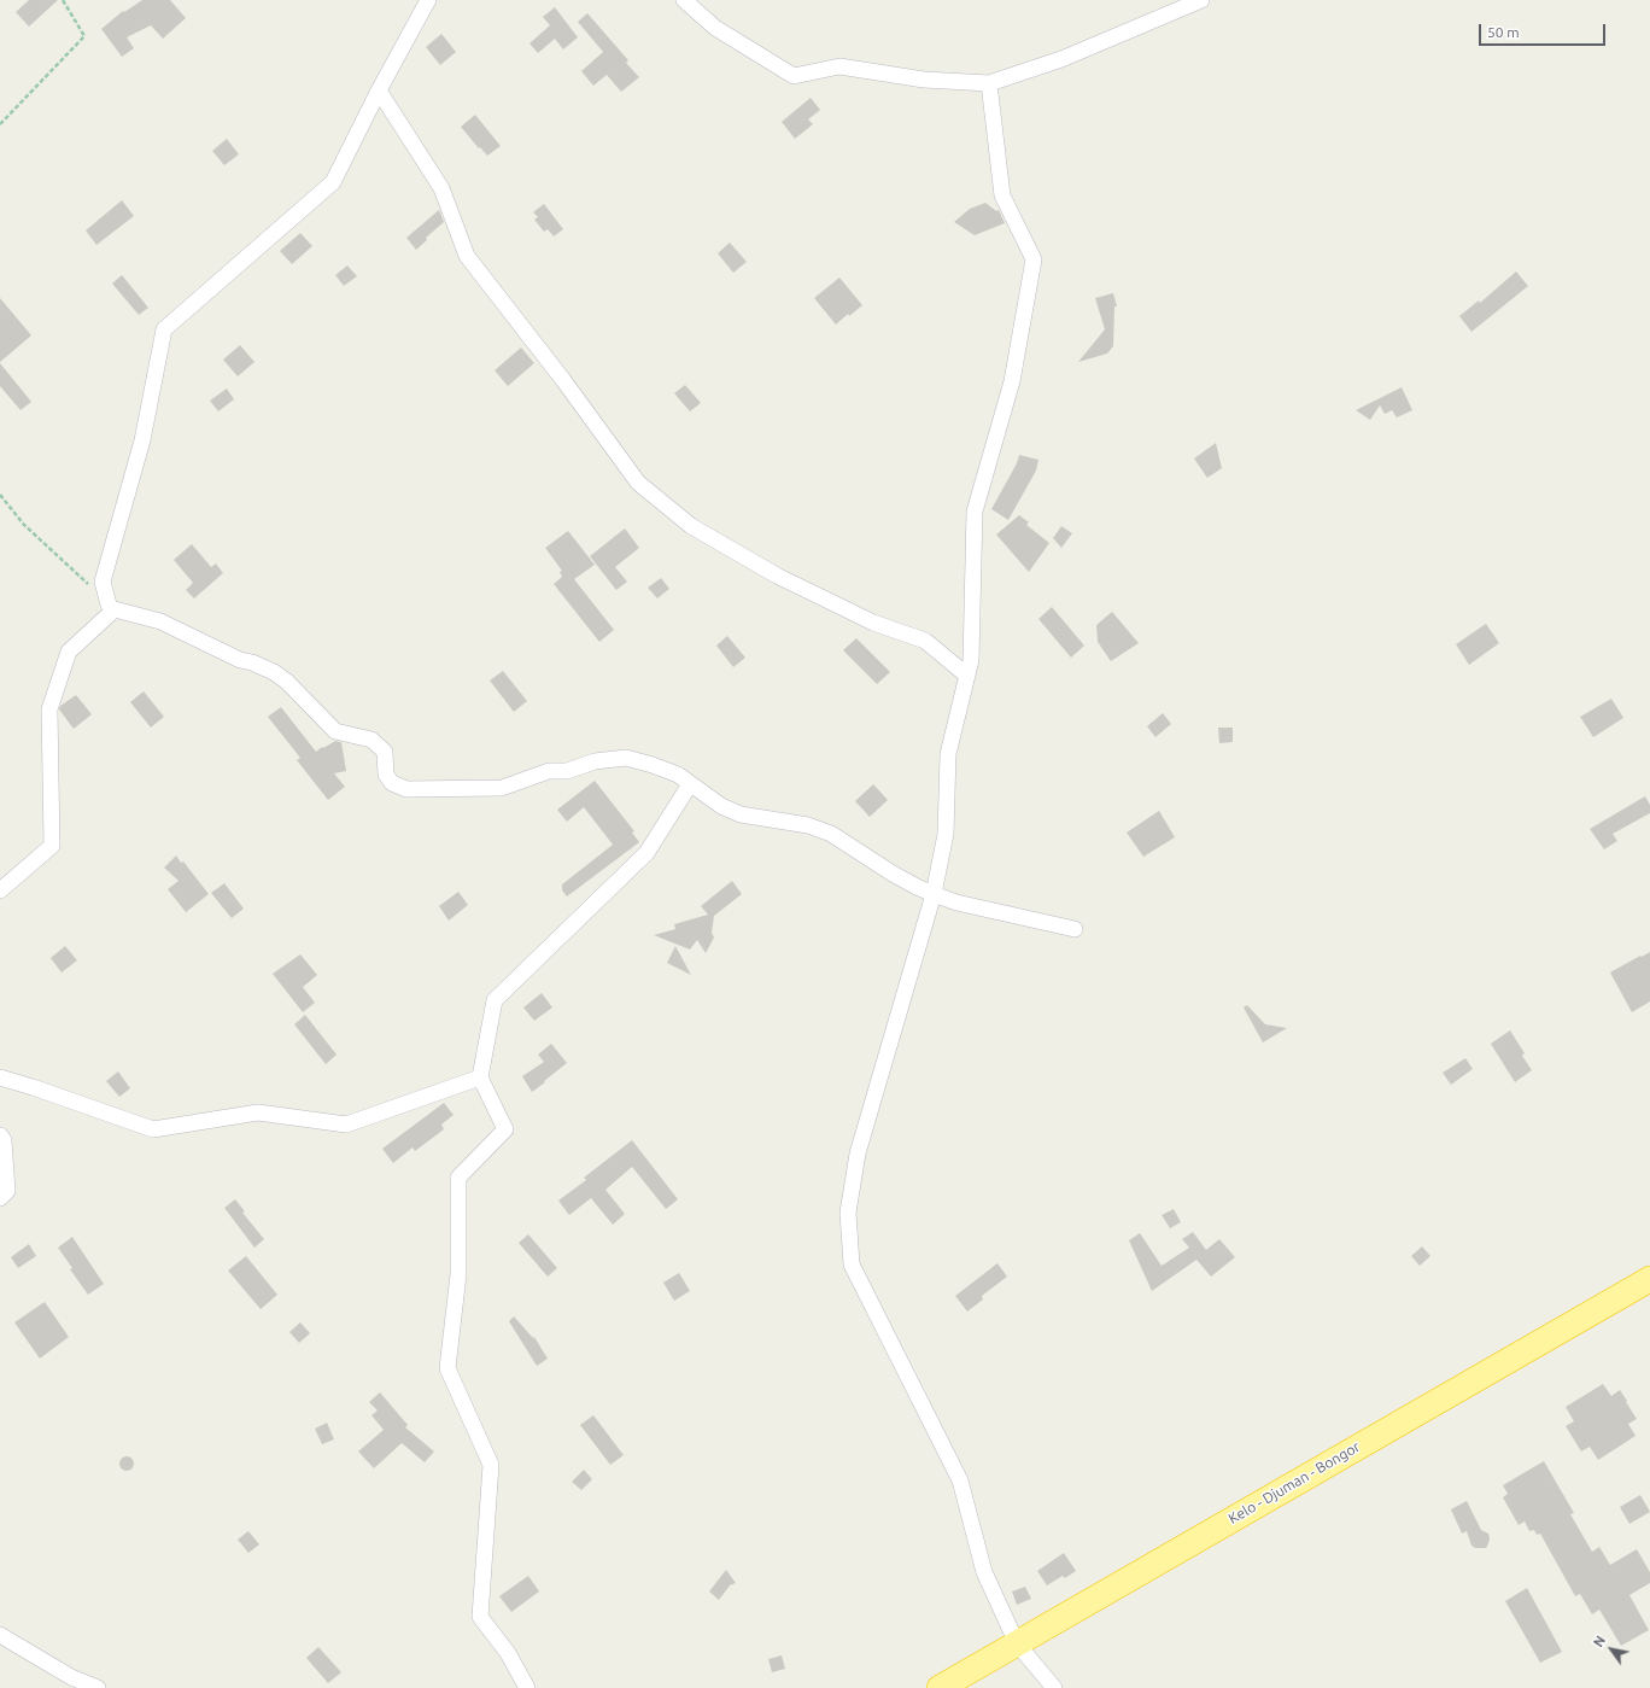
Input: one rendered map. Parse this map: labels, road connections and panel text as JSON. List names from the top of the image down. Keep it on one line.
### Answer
{"streets":{"highway":["Kelo - Djuman - Bongor"]},"scale_bar":"50 m","north":"top left"}
